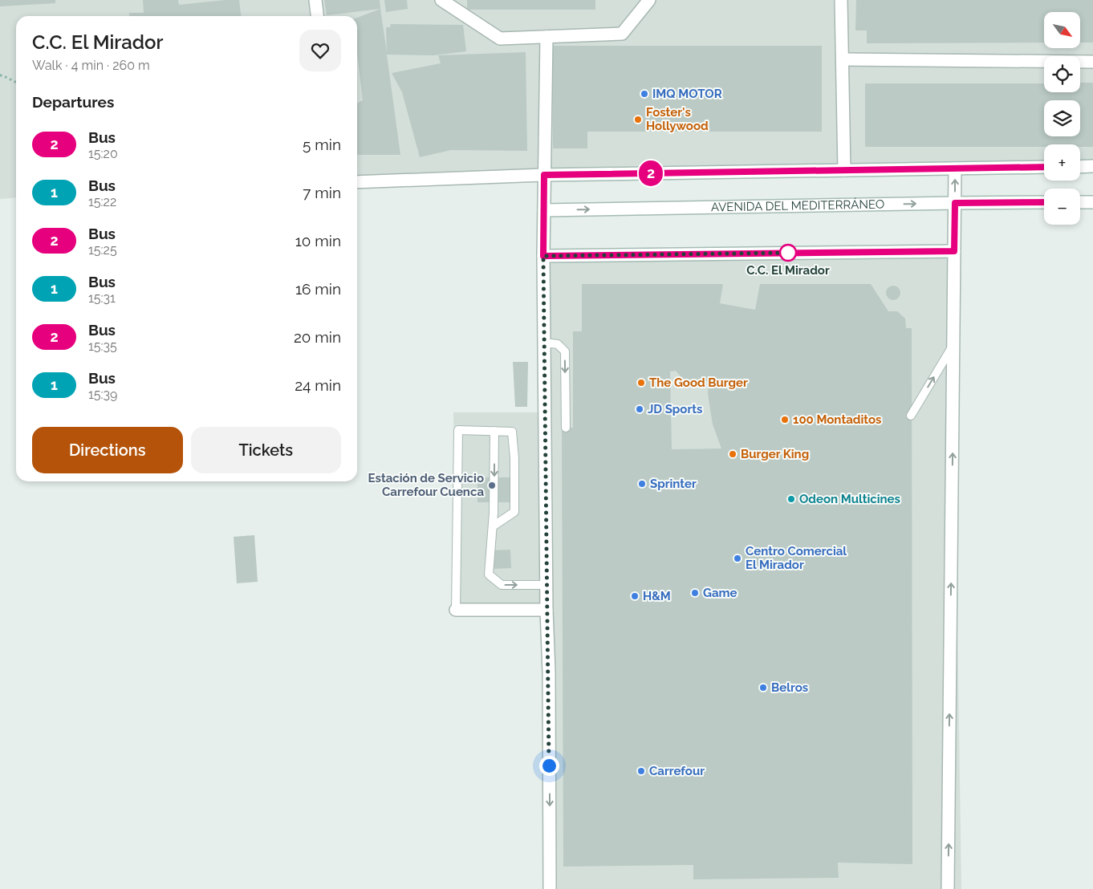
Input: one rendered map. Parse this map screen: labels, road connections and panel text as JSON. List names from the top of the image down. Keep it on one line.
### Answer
{"streets":{"street":["AVENIDA DEL MEDITERRÁNEO"]},"places":["IMQ MOTOR","Foster's Hollywood","C.C. El Mirador","The Good Burger","JD Sports","100 Montaditos","Burger King","Sprinter","Estación de Servicio Carrefour Cuenca","Odeon Multicines","Centro Comercial El Mirador","Game","H&M","Belros","Carrefour"],"lines":["bus line 2"],"north":"bottom right","page":{"on_map":"2","map_buttons":["+","−"],"heading":[["C.C. El Mirador","Walk · 4 min · 260 m"],"Departures"],"list":[{"mark":"2","name":"Bus","note":"15:20","value":"5 min"},{"mark":"1","name":"Bus","note":"15:22","value":"7 min"},{"mark":"2","name":"Bus","note":"15:25","value":"10 min"},{"mark":"1","name":"Bus","note":"15:31","value":"16 min"},{"mark":"2","name":"Bus","note":"15:35","value":"20 min"},{"mark":"1","name":"Bus","note":"15:39","value":"24 min"}],"buttons":["Directions","Tickets"]}}
